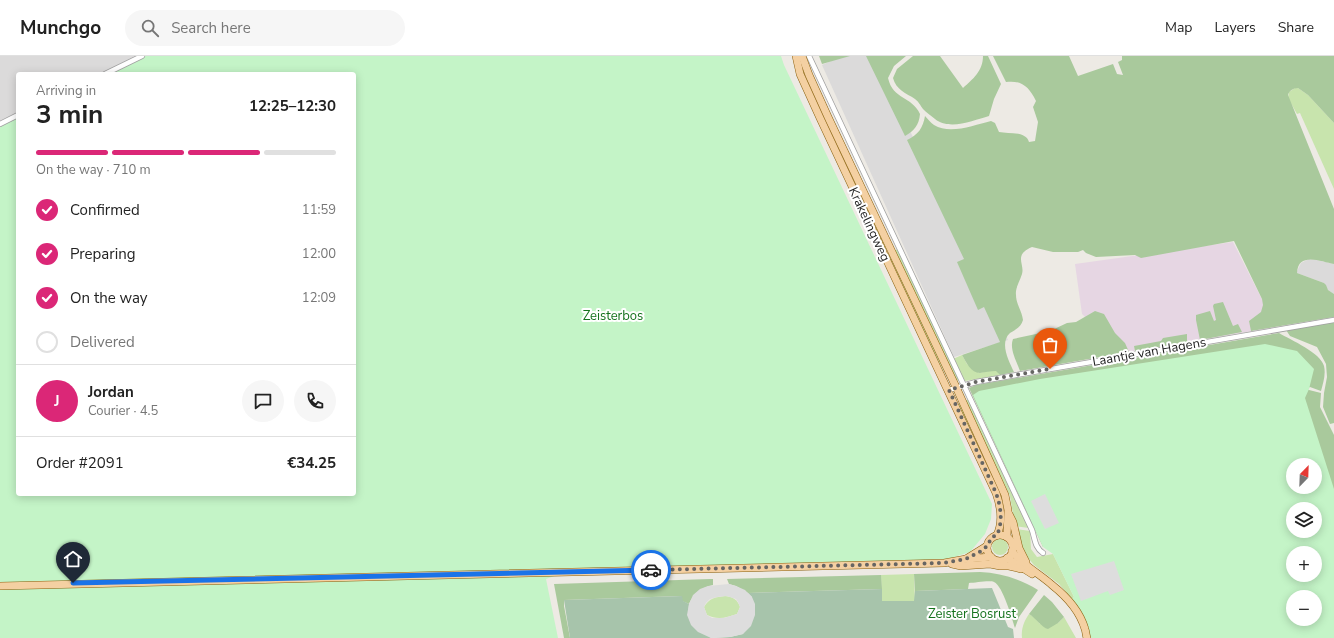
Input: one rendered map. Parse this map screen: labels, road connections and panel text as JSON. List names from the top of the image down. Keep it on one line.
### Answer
{"streets":{"main road":["Krakelingweg"],"street":["Laantje van Hagens"]},"crossings":[["Krakelingweg","Laantje van Hagens"]],"parks":["Zeisterbos","Zeister Bosrust"],"north":"top right","page":{"header":"Munchgo","search":"Search here","nav":["Map","Layers","Share"],"heading":["3 min","Arriving in","12:25–12:30"],"panel":["Jordan","Courier · 4.5","Order #2091","€34.25"],"bar":"On the way · 710 m","list":[["Confirmed","11:59"],["Preparing","12:00"],["On the way","12:09"],"Delivered"],"round":"J","map_buttons":["+","−"]}}
